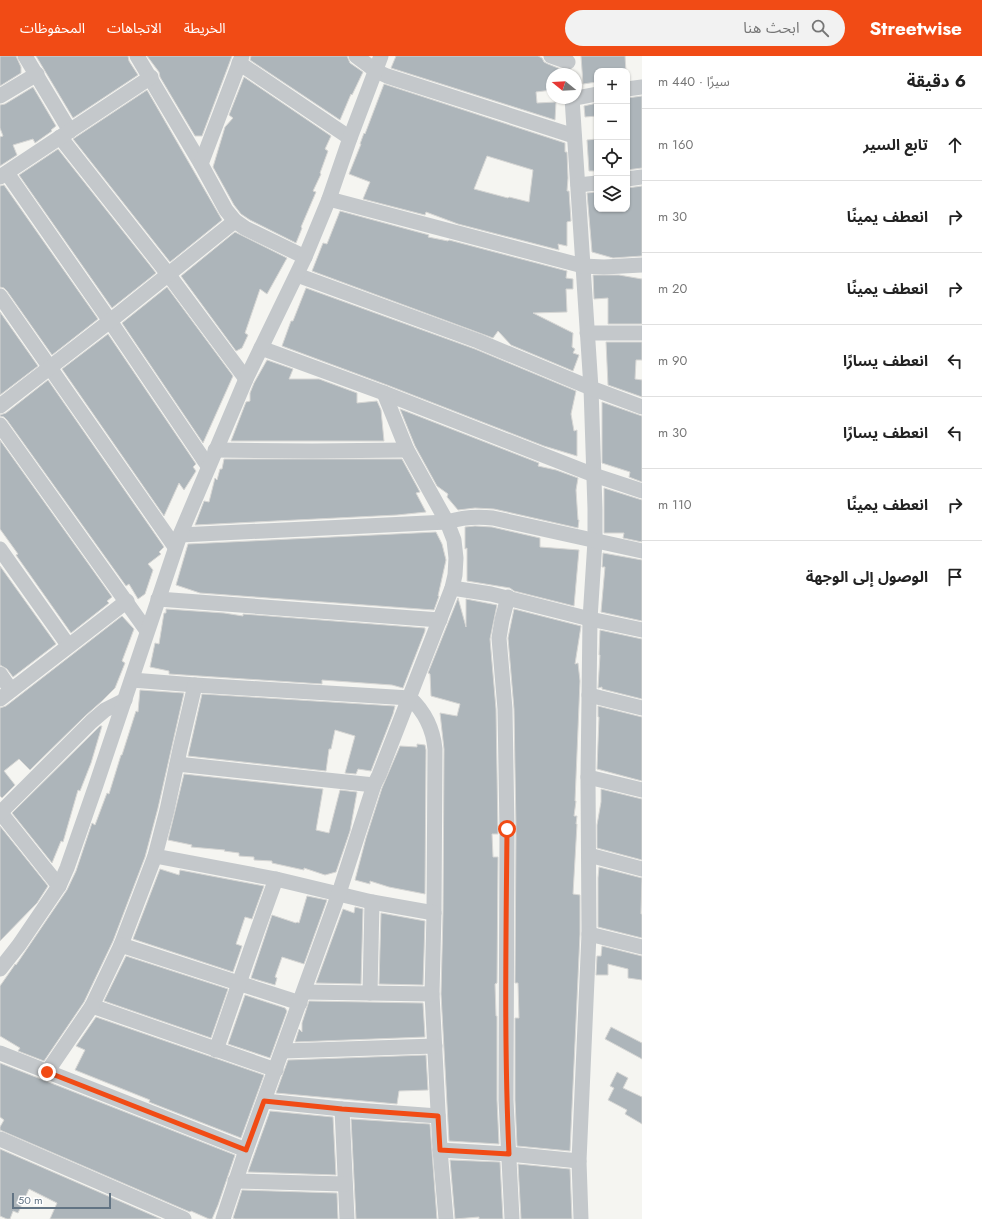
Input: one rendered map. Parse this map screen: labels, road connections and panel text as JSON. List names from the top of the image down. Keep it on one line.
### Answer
{"scale_bar":"50 m","north":"left","page":{"header":"Streetwise","search":"ابحث هنا","nav":["الخريطة","الاتجاهات","المحفوظات"],"heading":["6 دقيقة","سيرًا · 440 m"],"map_buttons":["+","−"],"list":[["تابع السير","160 m"],["انعطف يمينًا","30 m"],["انعطف يمينًا","20 m"],["انعطف يسارًا","90 m"],["انعطف يسارًا","30 m"],["انعطف يمينًا","110 m"],"الوصول إلى الوجهة"],"scale":"50 m"}}
